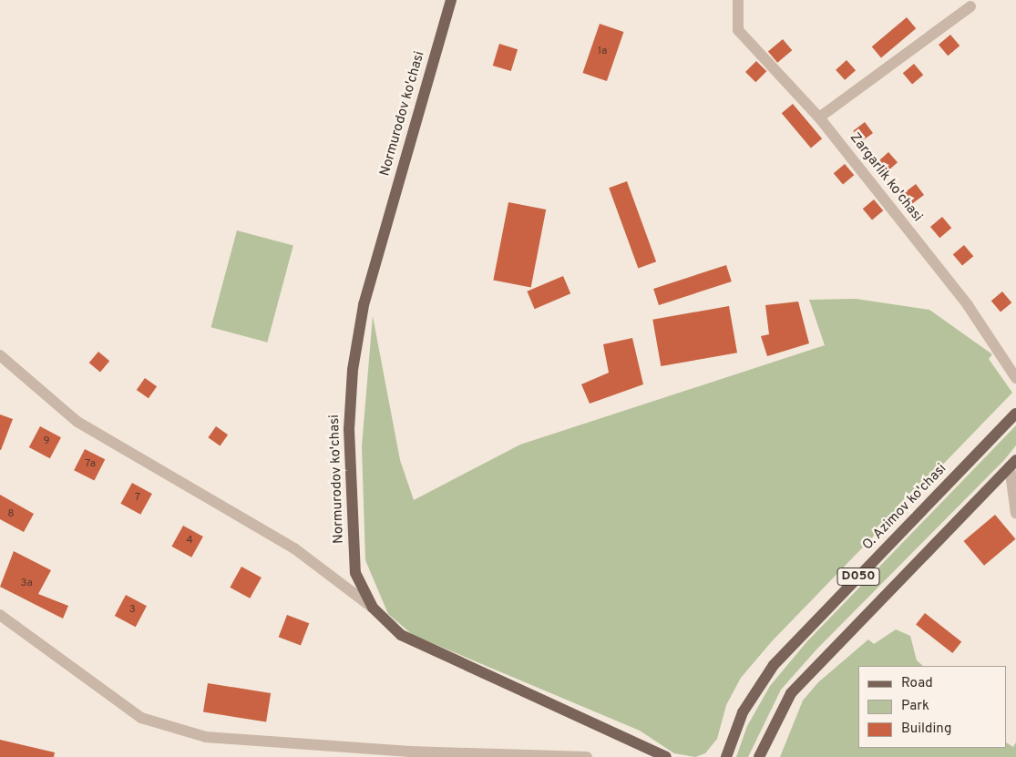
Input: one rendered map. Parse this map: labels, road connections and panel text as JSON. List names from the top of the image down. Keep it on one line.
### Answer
{"streets":{"main road":["Normurodov ko'chasi","O. Azimov ko'chasi","D050"],"street":["Zargarlik ko'chasi"]},"house_numbers":["1a","9","7a","7","8","4","3a","3"],"legend":["Road","Park","Building"]}
